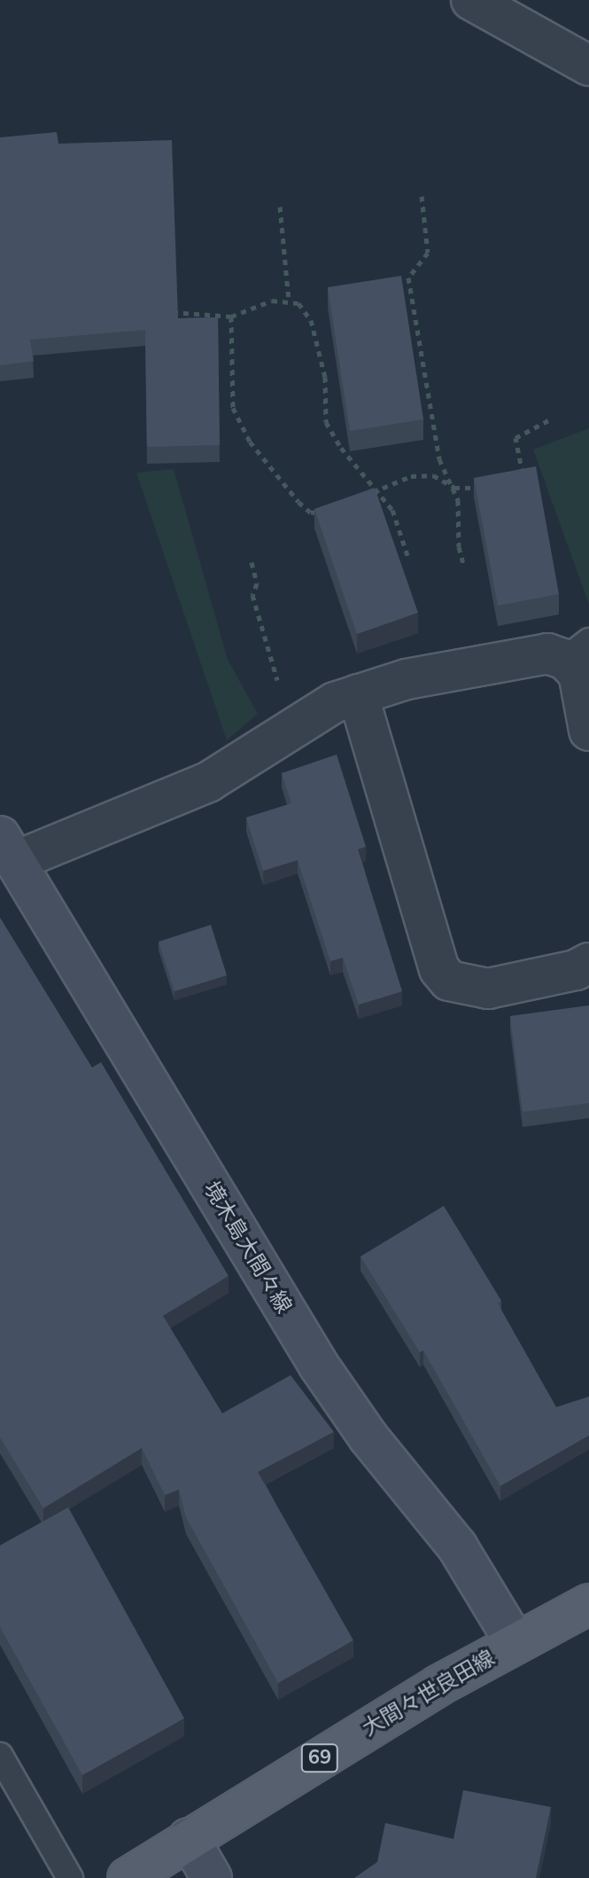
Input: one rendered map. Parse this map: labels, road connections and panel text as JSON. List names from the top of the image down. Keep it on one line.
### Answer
{"streets":{"main road":["境木島大間々線","大間々世良田線","69"]},"crossings":[["境木島大間々線","大間々世良田線"]]}
